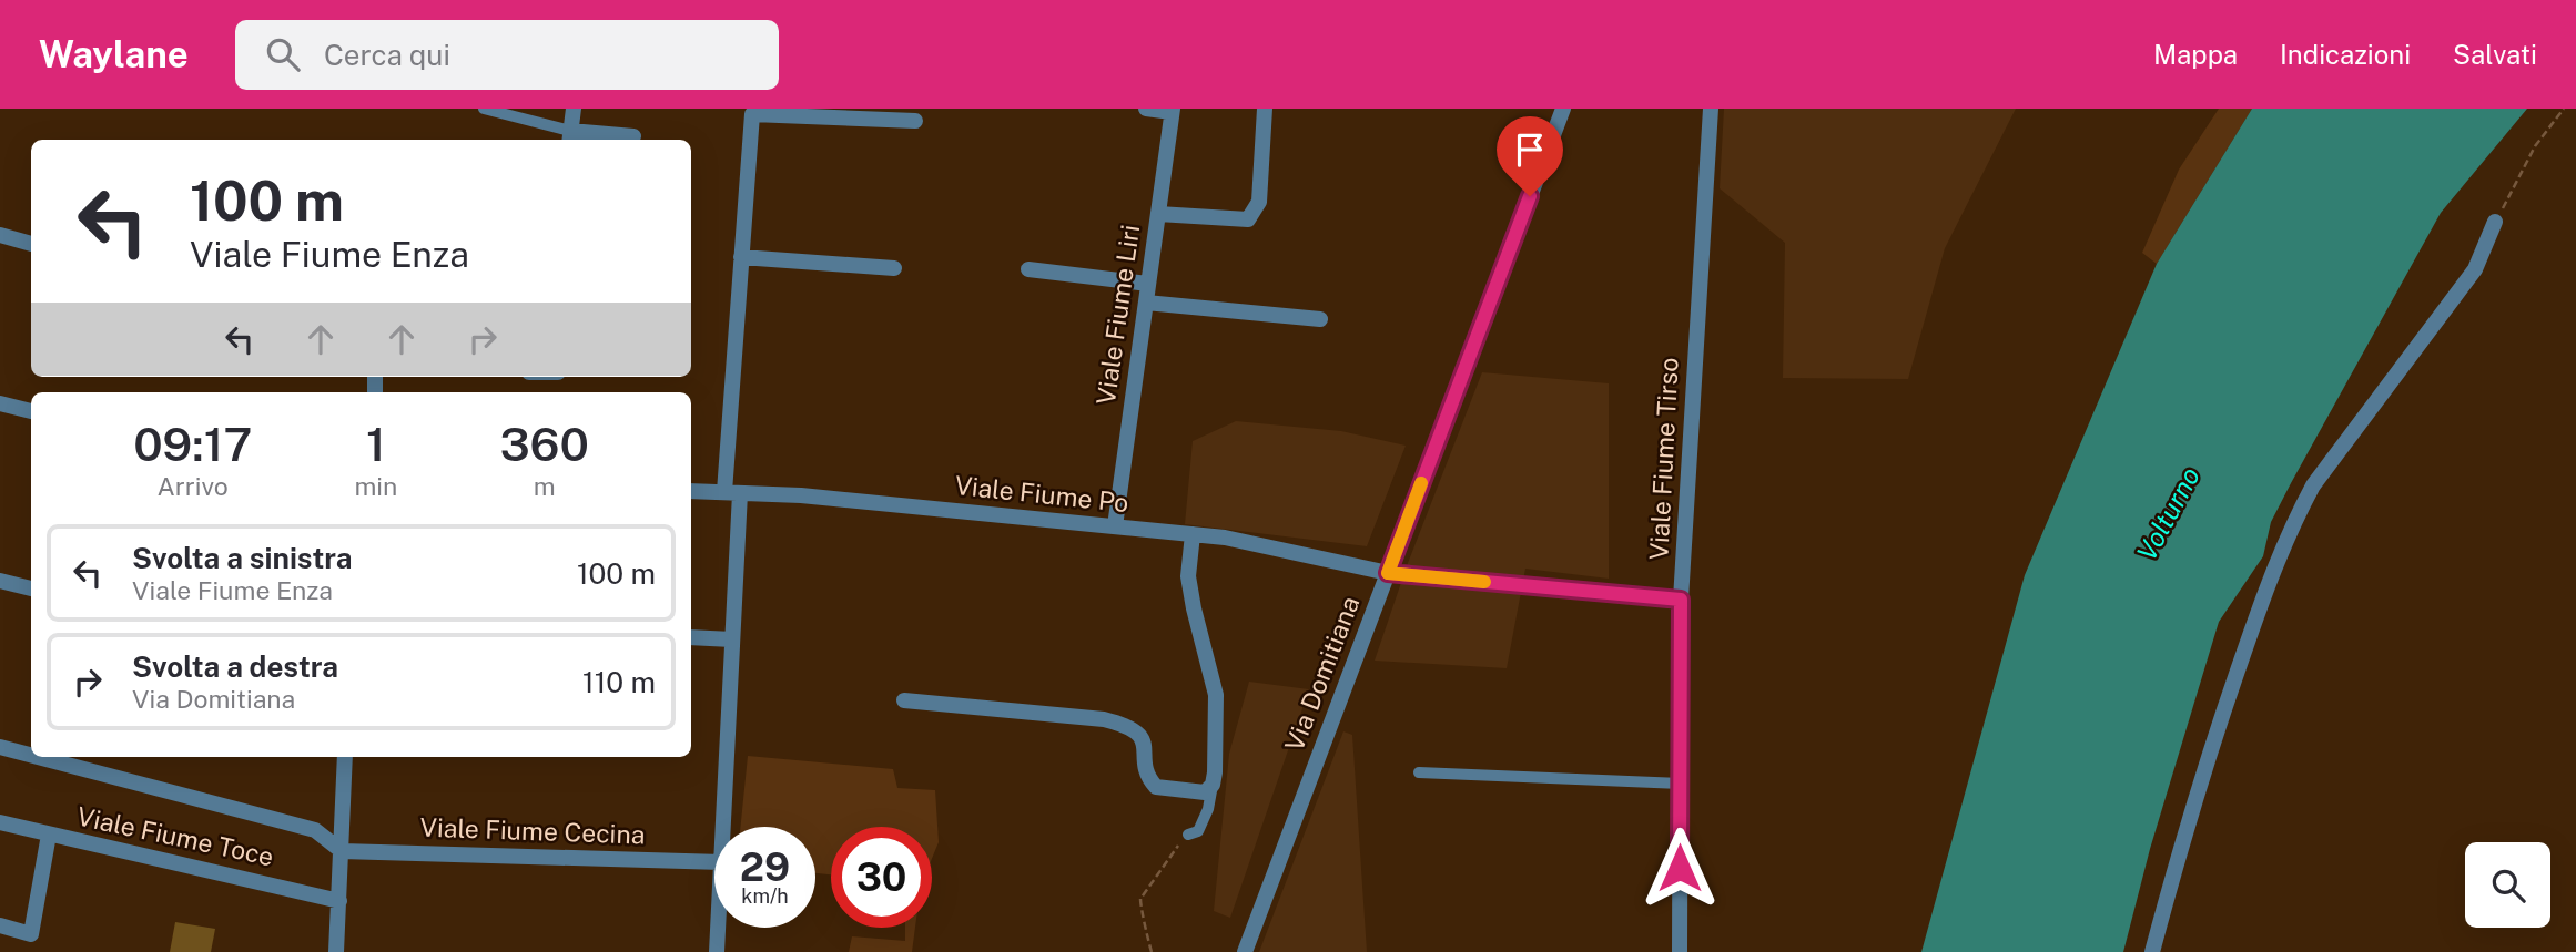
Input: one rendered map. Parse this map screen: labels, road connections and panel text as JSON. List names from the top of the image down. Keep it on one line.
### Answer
{"streets":{"street":["Viale Fiume Liri","Viale Fiume Tirso","Viale Fiume Po","Via Domitiana","Viale Fiume Cecina","Viale Fiume Toce"]},"crossings":[["Viale Fiume Liri","Viale Fiume Po"],["Viale Fiume Tirso","Viale Fiume Po"],["Viale Fiume Po","Via Domitiana"]],"water":["Volturno"],"page":{"header":"Waylane","search":"Cerca qui","nav":["Mappa","Indicazioni","Salvati"],"turn":["100 m","Viale Fiume Enza"],"eta":["09:17","Arrivo","1","min","360","m"],"list":[{"name":"Svolta a sinistra","note":"Viale Fiume Enza","value":"100 m"},{"name":"Svolta a destra","note":"Via Domitiana","value":"110 m"}],"speed":"29 km/h","limit":"30"}}
